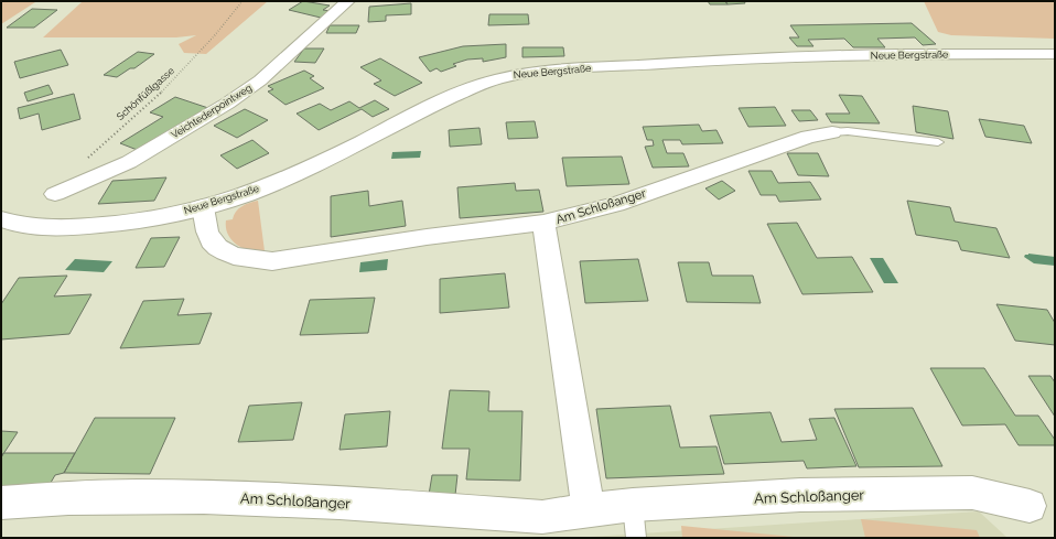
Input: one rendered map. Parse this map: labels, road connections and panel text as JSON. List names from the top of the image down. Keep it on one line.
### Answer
{"streets":{"street":["Neue Bergstraße","Veichtederpointweg","Am Schloßanger"],"path":["Schönfüßlgasse"]},"crossings":[["Neue Bergstraße","Am Schloßanger"]]}
